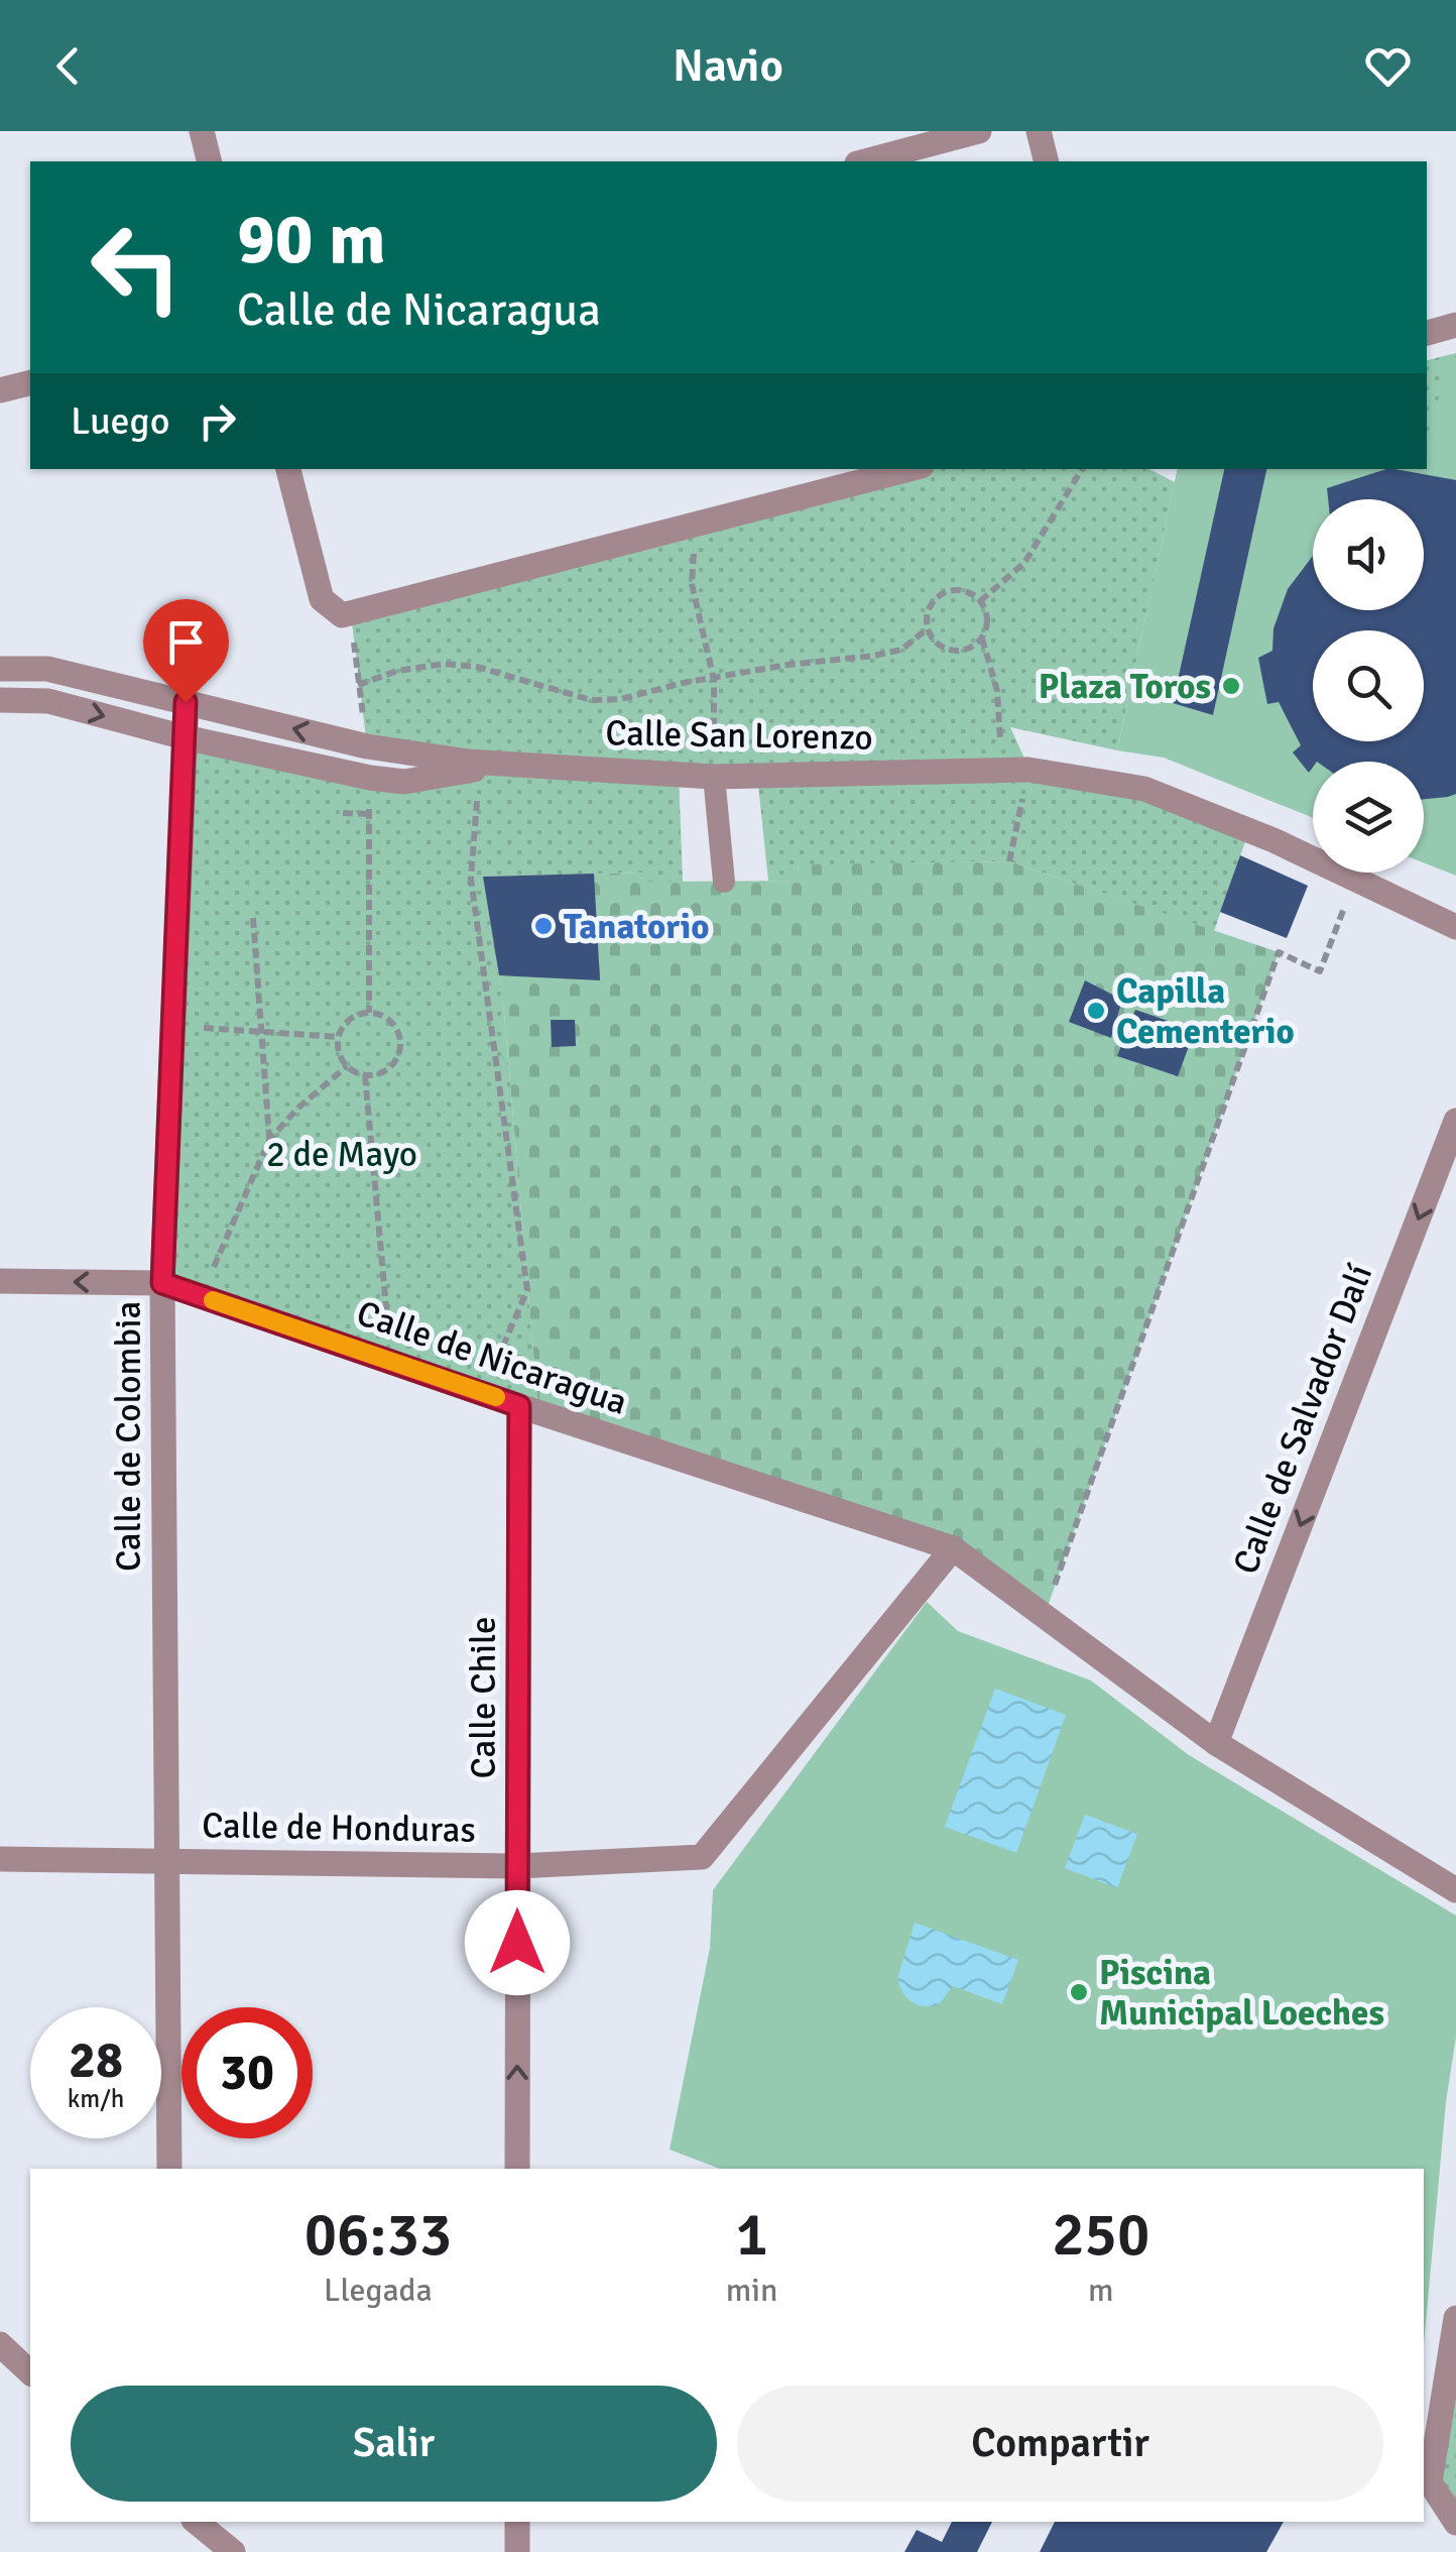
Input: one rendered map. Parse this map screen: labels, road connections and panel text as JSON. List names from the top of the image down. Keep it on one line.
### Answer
{"streets":{"street":["Calle San Lorenzo","Calle de Nicaragua","Calle de Salvador Dalí","Calle de Colombia","Calle Chile","Calle de Honduras"]},"crossings":[["Calle San Lorenzo","Calle de Colombia"],["Calle de Nicaragua","Calle de Salvador Dalí"],["Calle de Nicaragua","Calle de Colombia"],["Calle de Nicaragua","Calle Chile"],["Calle de Nicaragua","Calle de Honduras"],["Calle de Colombia","Calle de Honduras"],["Calle Chile","Calle de Honduras"]],"one_way":["Calle de Salvador Dalí","Calle Chile"],"parks":["2 de Mayo"],"places":["Plaza Toros","Tanatorio","Capilla Cementerio","Piscina Municipal Loeches"],"page":{"header":"Navio","turn":["90 m","Calle de Nicaragua"],"then":"Luego","speed":"28 km/h","limit":"30","eta":["06:33","Llegada","1","min","250","m"],"buttons":["Salir","Compartir"]}}
